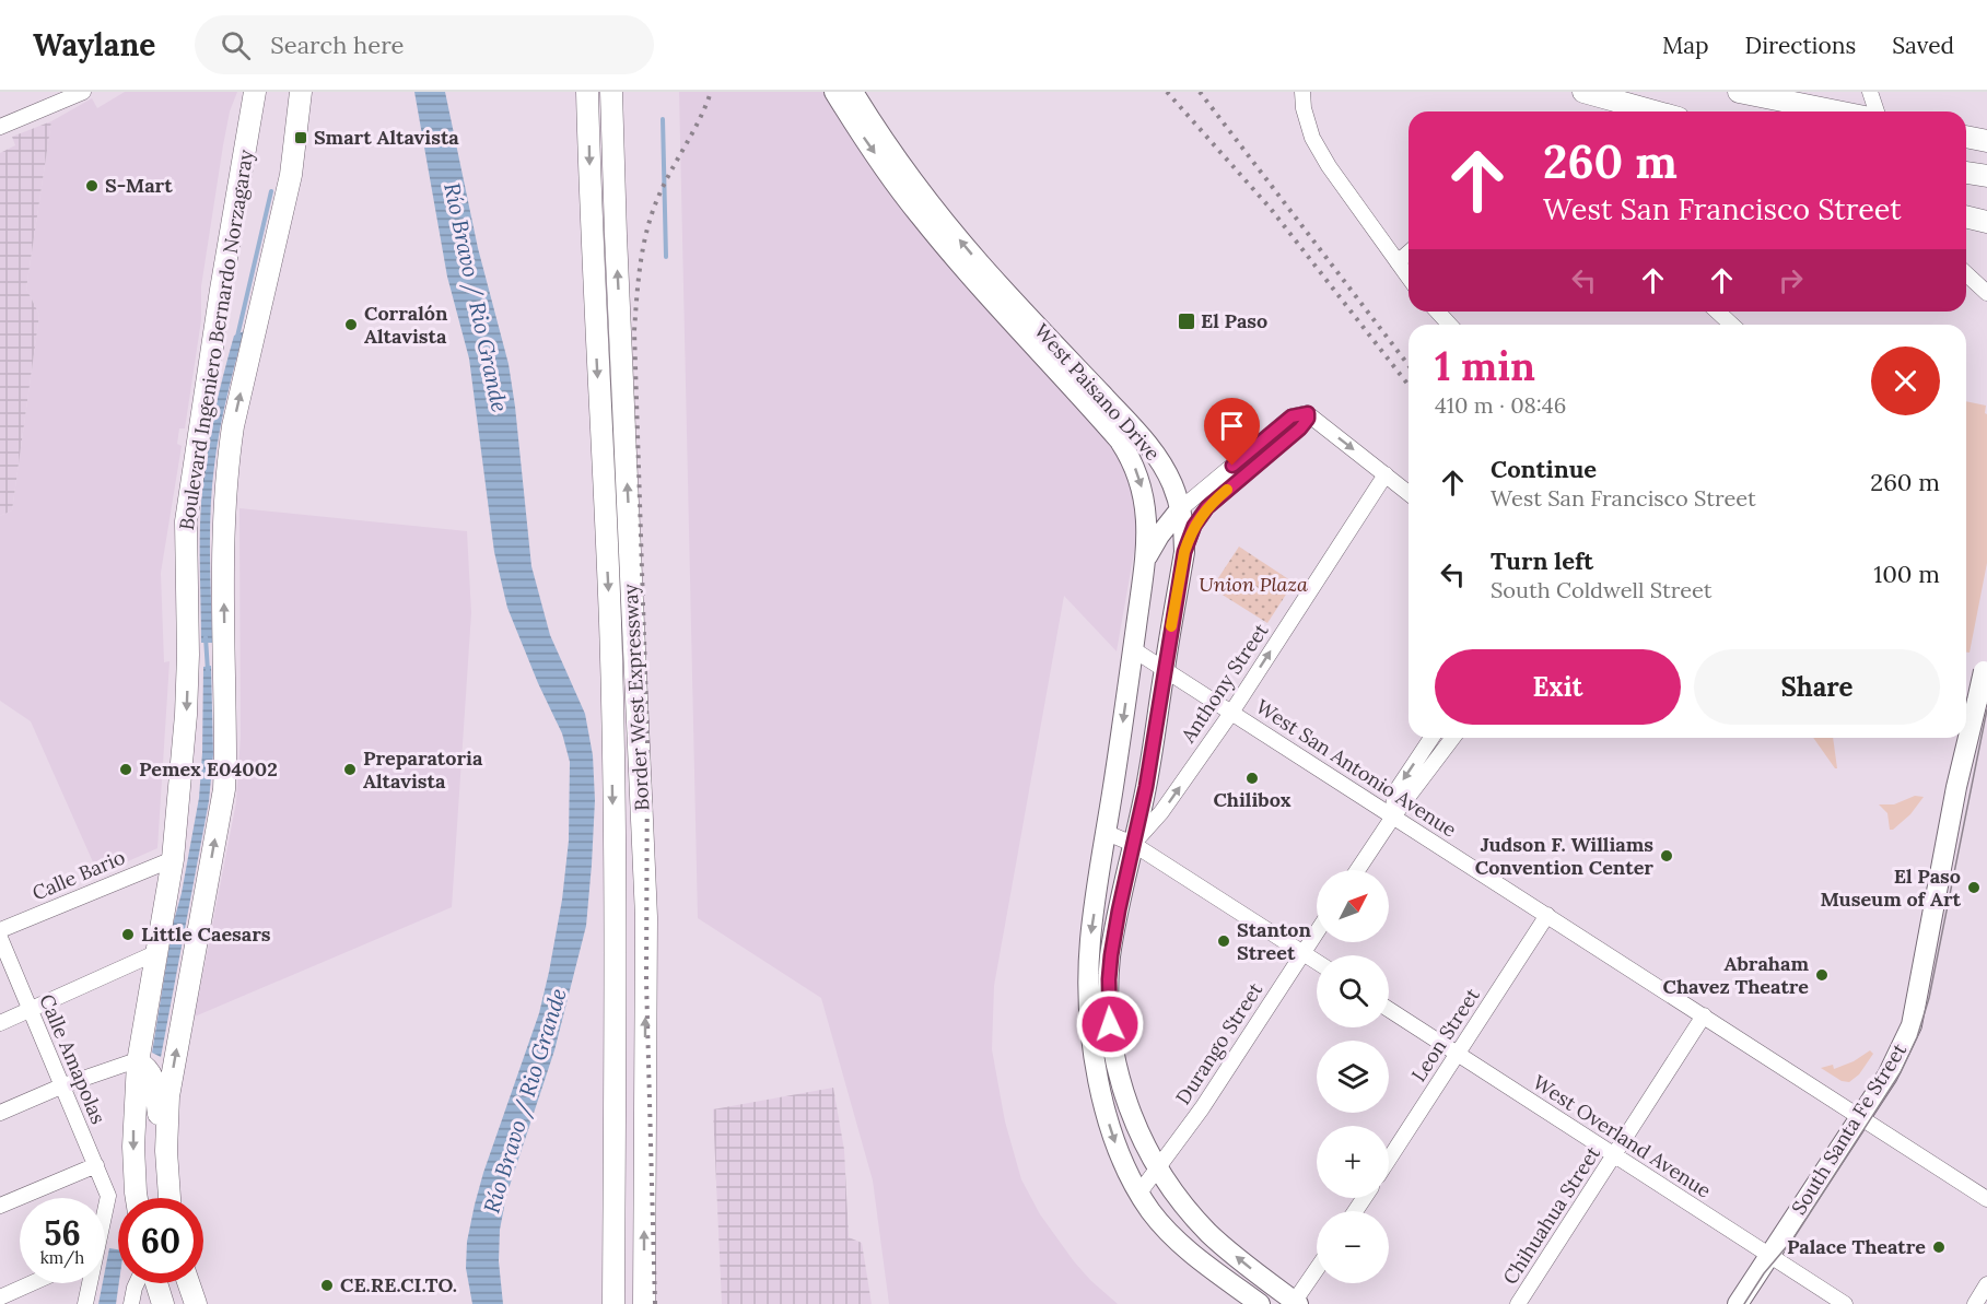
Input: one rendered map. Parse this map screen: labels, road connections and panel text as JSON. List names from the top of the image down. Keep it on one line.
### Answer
{"streets":{"highway":["Boulevard Ingeniero Bernardo Norzagaray","Border West Expressway"],"main road":["West Paisano Drive","South Santa Fe Street"],"street":["Anthony Street","West San Antonio Avenue","Calle Bario","Leon Street","Durango Street","Calle Amapolas","West Overland Avenue","Chihuahua Street"]},"crossings":[["Boulevard Ingeniero Bernardo Norzagaray","Calle Bario"],["West Paisano Drive","Anthony Street"],["West Paisano Drive","West San Antonio Avenue"],["West Paisano Drive","Durango Street"],["Anthony Street","West San Antonio Avenue"],["West San Antonio Avenue","Leon Street"],["West San Antonio Avenue","South Santa Fe Street"],["West San Antonio Avenue","Chihuahua Street"],["Leon Street","West Overland Avenue"],["South Santa Fe Street","West Overland Avenue"],["West Overland Avenue","Chihuahua Street"]],"water":["Río Bravo / Rio Grande"],"parks":["Union Plaza"],"places":{"transit":["Smart Altavista","El Paso"],"other":["S-Mart","Corralón Altavista","Pemex E04002","Preparatoria Altavista","Chilibox","Judson F. Williams Convention Center","El Paso Museum of Art","Little Caesars","Stanton Street","Abraham Chavez Theatre","Palace Theatre","CE.RE.CI.TO."]},"north":"top right","page":{"header":"Waylane","search":"Search here","nav":["Map","Directions","Saved"],"turn":["260 m","West San Francisco Street"],"heading":["1 min","410 m · 08:46"],"list":[{"name":"Continue","note":"West San Francisco Street","value":"260 m"},{"name":"Turn left","note":"South Coldwell Street","value":"100 m"}],"buttons":["Exit","Share"],"map_buttons":["+","−"],"speed":"56 km/h","limit":"60"}}
